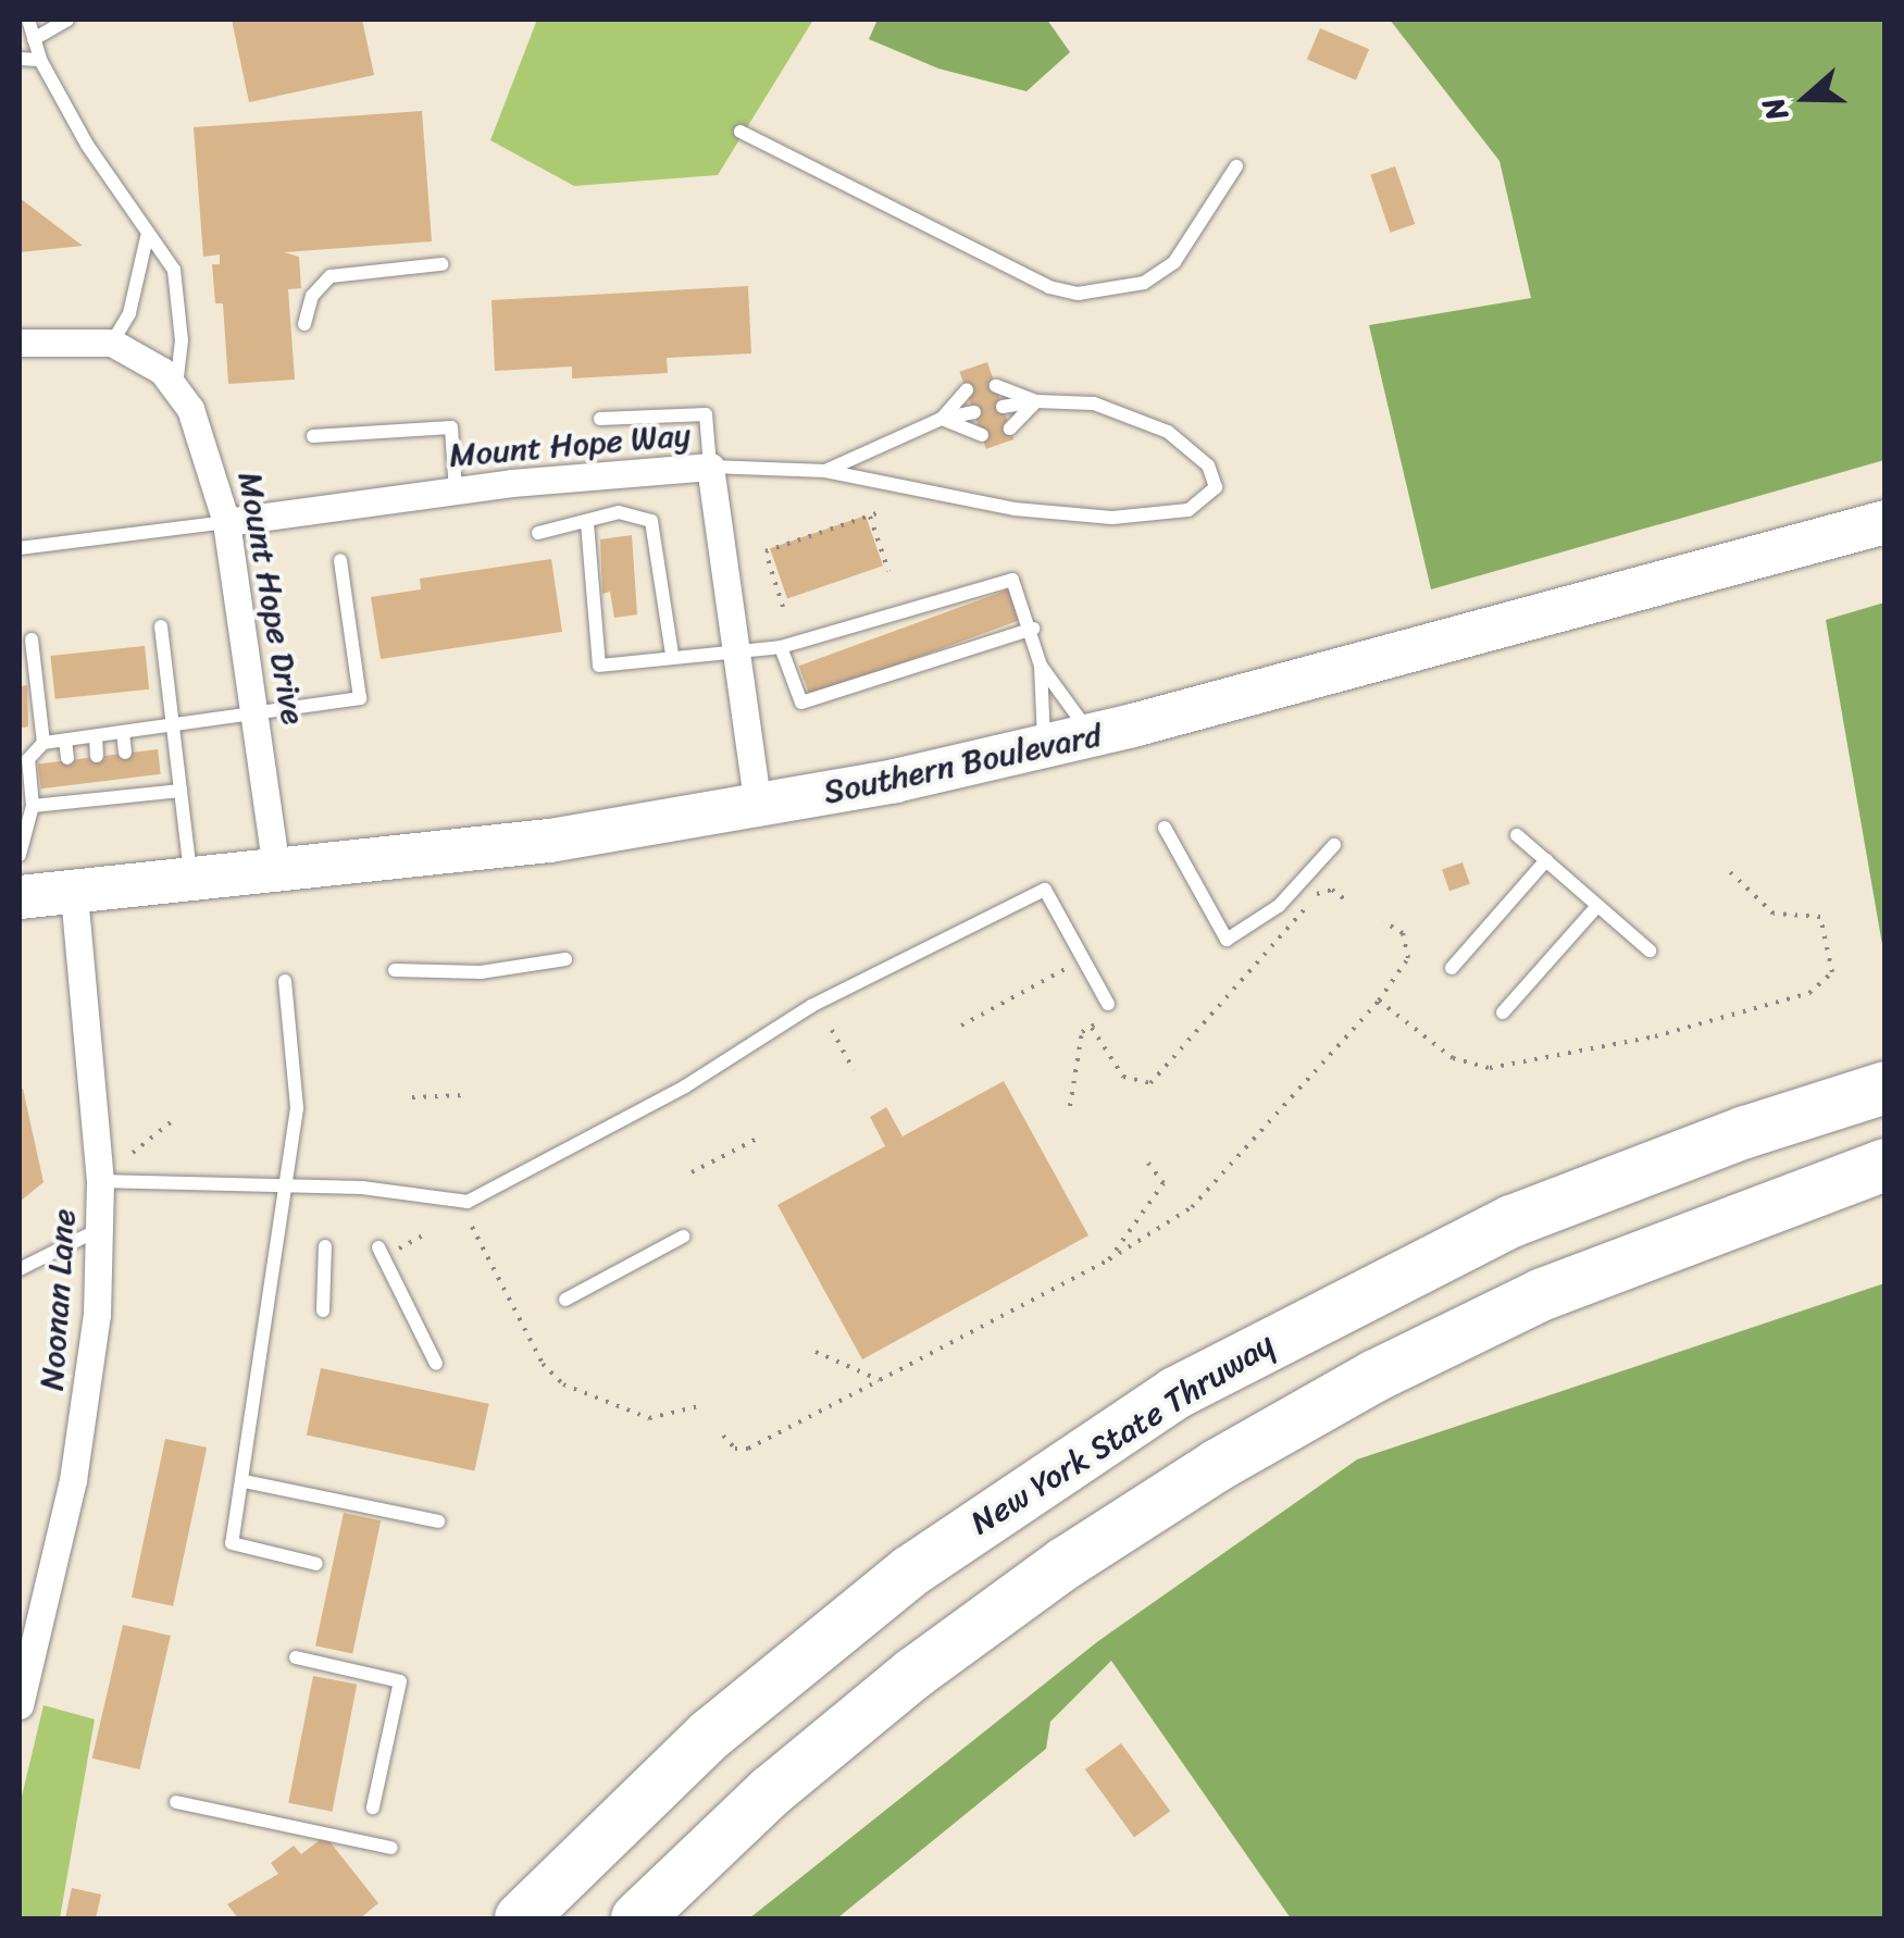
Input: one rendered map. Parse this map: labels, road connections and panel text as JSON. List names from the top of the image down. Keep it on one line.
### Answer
{"streets":{"highway":["New York State Thruway"],"main road":["Southern Boulevard"],"street":["Mount Hope Way","Mount Hope Drive","Noonan Lane"]},"crossings":[["Mount Hope Way","Mount Hope Drive"],["Mount Hope Way","Southern Boulevard"],["Mount Hope Drive","Southern Boulevard"],["Southern Boulevard","Noonan Lane"]],"north":"left"}
